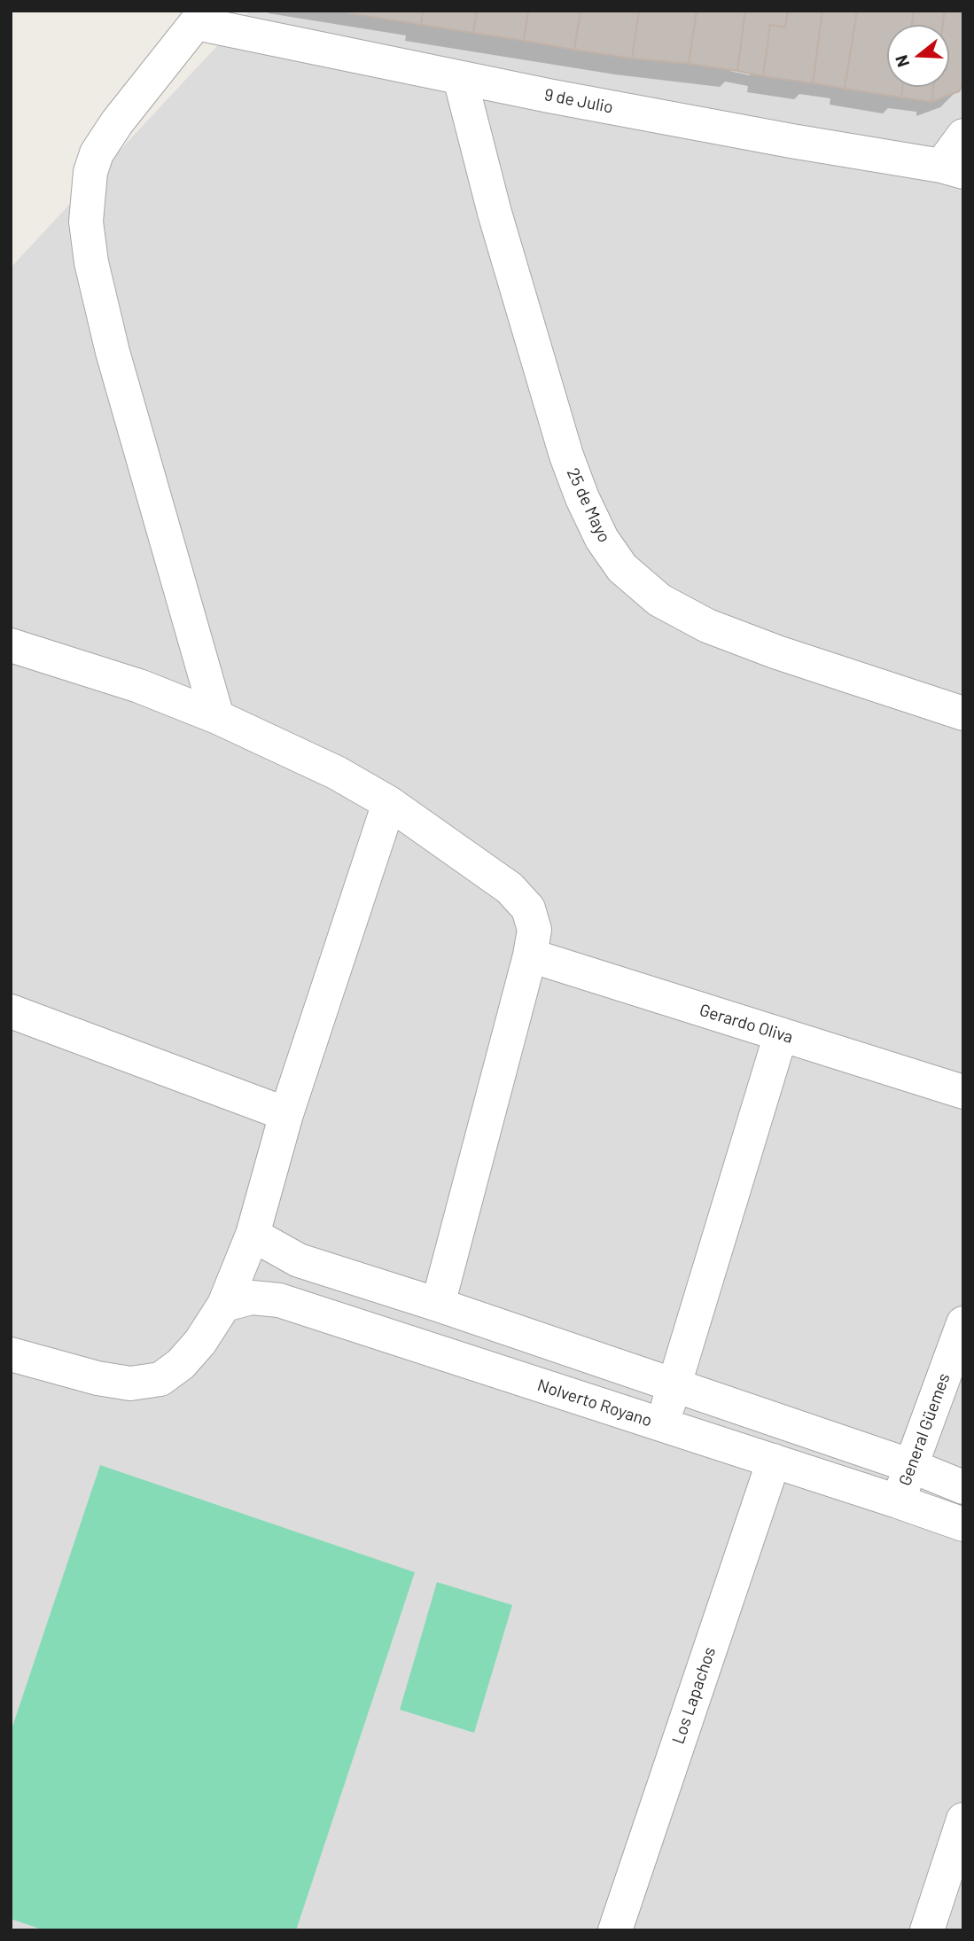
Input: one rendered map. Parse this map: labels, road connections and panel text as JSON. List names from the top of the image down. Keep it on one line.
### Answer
{"streets":{"street":["9 de Julio","25 de Mayo","Gerardo Oliva","Nolverto Royano","General Güemes","Los Lapachos"]},"crossings":[["9 de Julio","25 de Mayo"],["Nolverto Royano","General Güemes"],["Nolverto Royano","Los Lapachos"]],"north":"left"}
